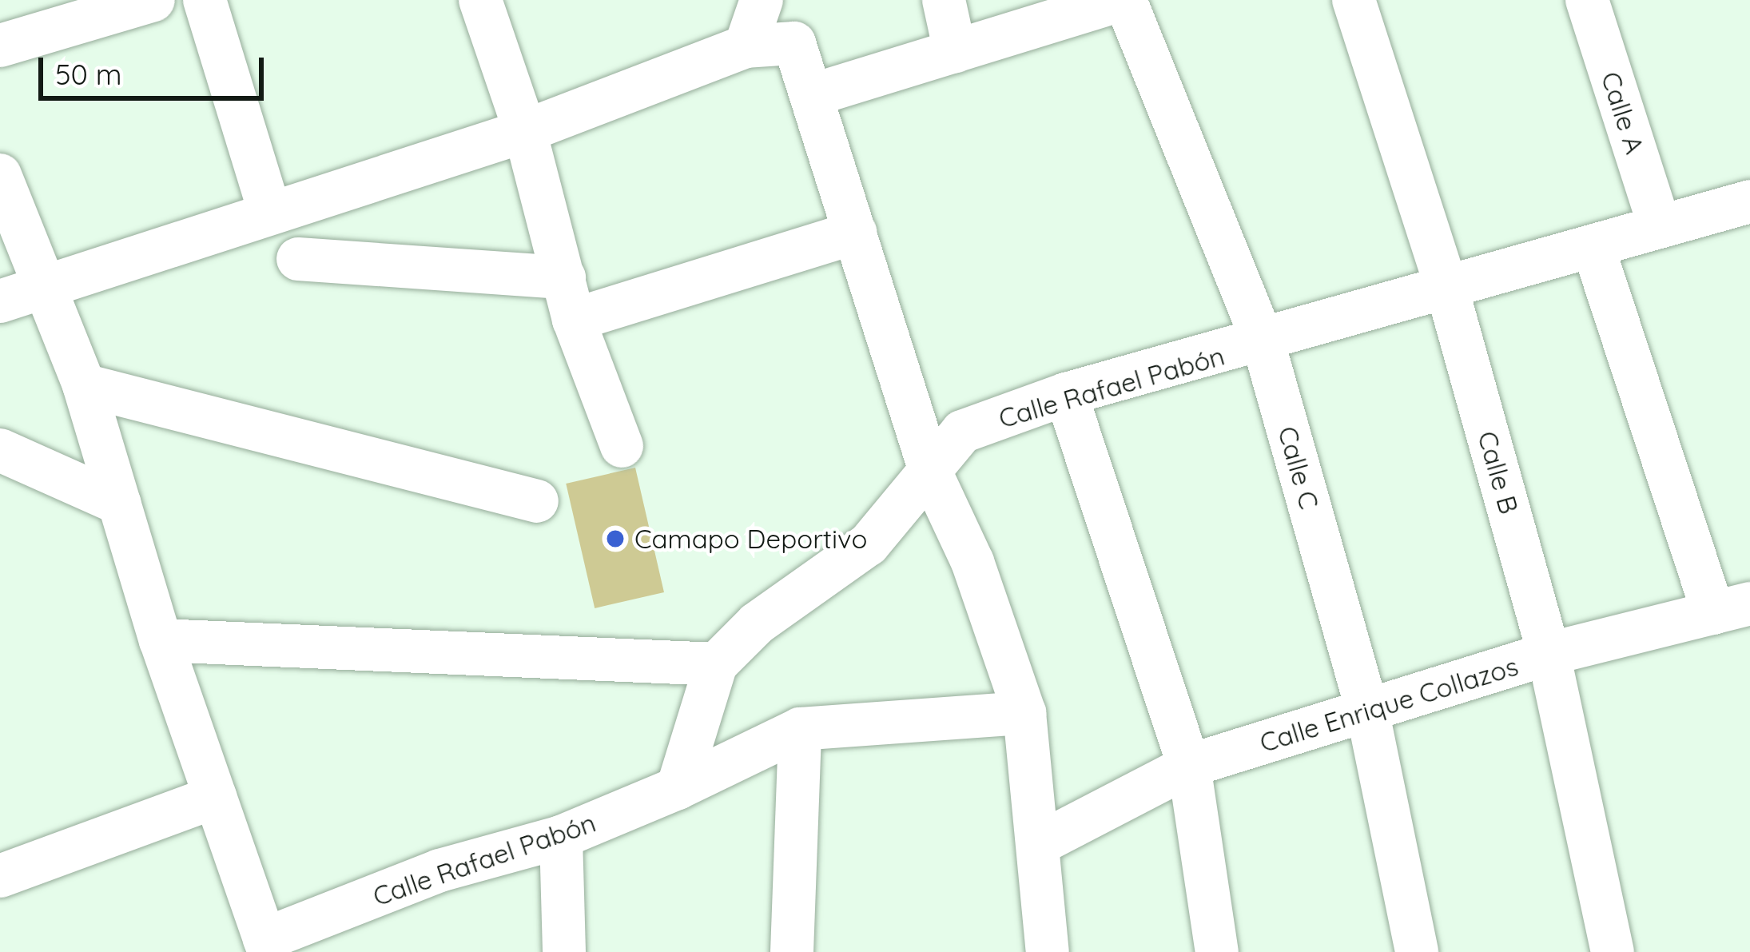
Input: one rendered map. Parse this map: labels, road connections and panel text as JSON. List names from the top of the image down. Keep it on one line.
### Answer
{"streets":{"street":["Calle A","Calle Rafael Pabón","Calle C","Calle B","Calle Enrique Collazos"]},"crossings":[["Calle A","Calle Rafael Pabón"],["Calle Rafael Pabón","Calle C"],["Calle Rafael Pabón","Calle B"],["Calle C","Calle Enrique Collazos"],["Calle B","Calle Enrique Collazos"]],"places":["Camapo Deportivo"],"scale_bar":"50 m"}
